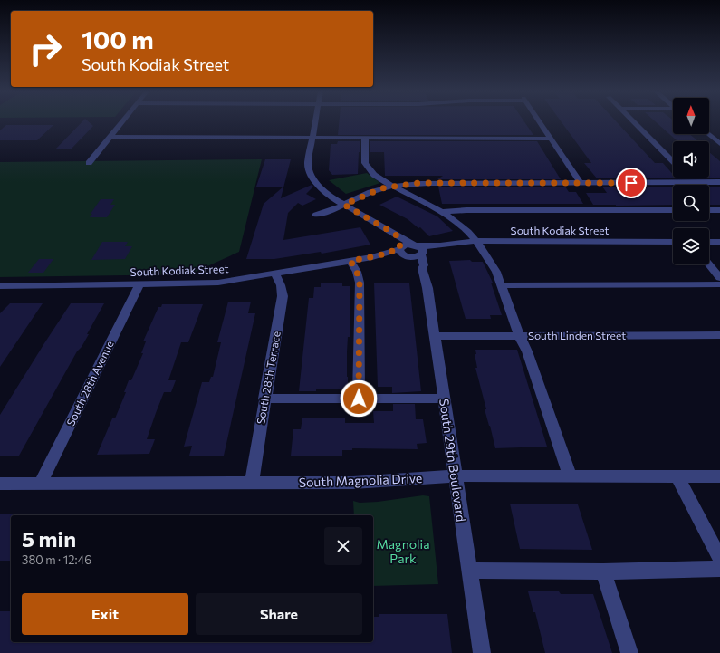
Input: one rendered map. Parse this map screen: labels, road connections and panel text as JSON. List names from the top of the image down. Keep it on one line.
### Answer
{"streets":{"street":["South Kodiak Street","South Linden Street","South 28th Terrace","South 28th Avenue","South 29th Boulevard","South Magnolia Drive"]},"crossings":[["South Kodiak Street","South 28th Terrace"],["South Kodiak Street","South 28th Avenue"],["South Kodiak Street","South 29th Boulevard"],["South Linden Street","South 29th Boulevard"],["South 28th Terrace","South Magnolia Drive"],["South 28th Avenue","South Magnolia Drive"],["South 29th Boulevard","South Magnolia Drive"]],"parks":["Magnolia Park"],"north":"top","page":{"turn":["100 m","South Kodiak Street"],"heading":["5 min","380 m · 12:46"],"buttons":["Exit","Share"]}}
